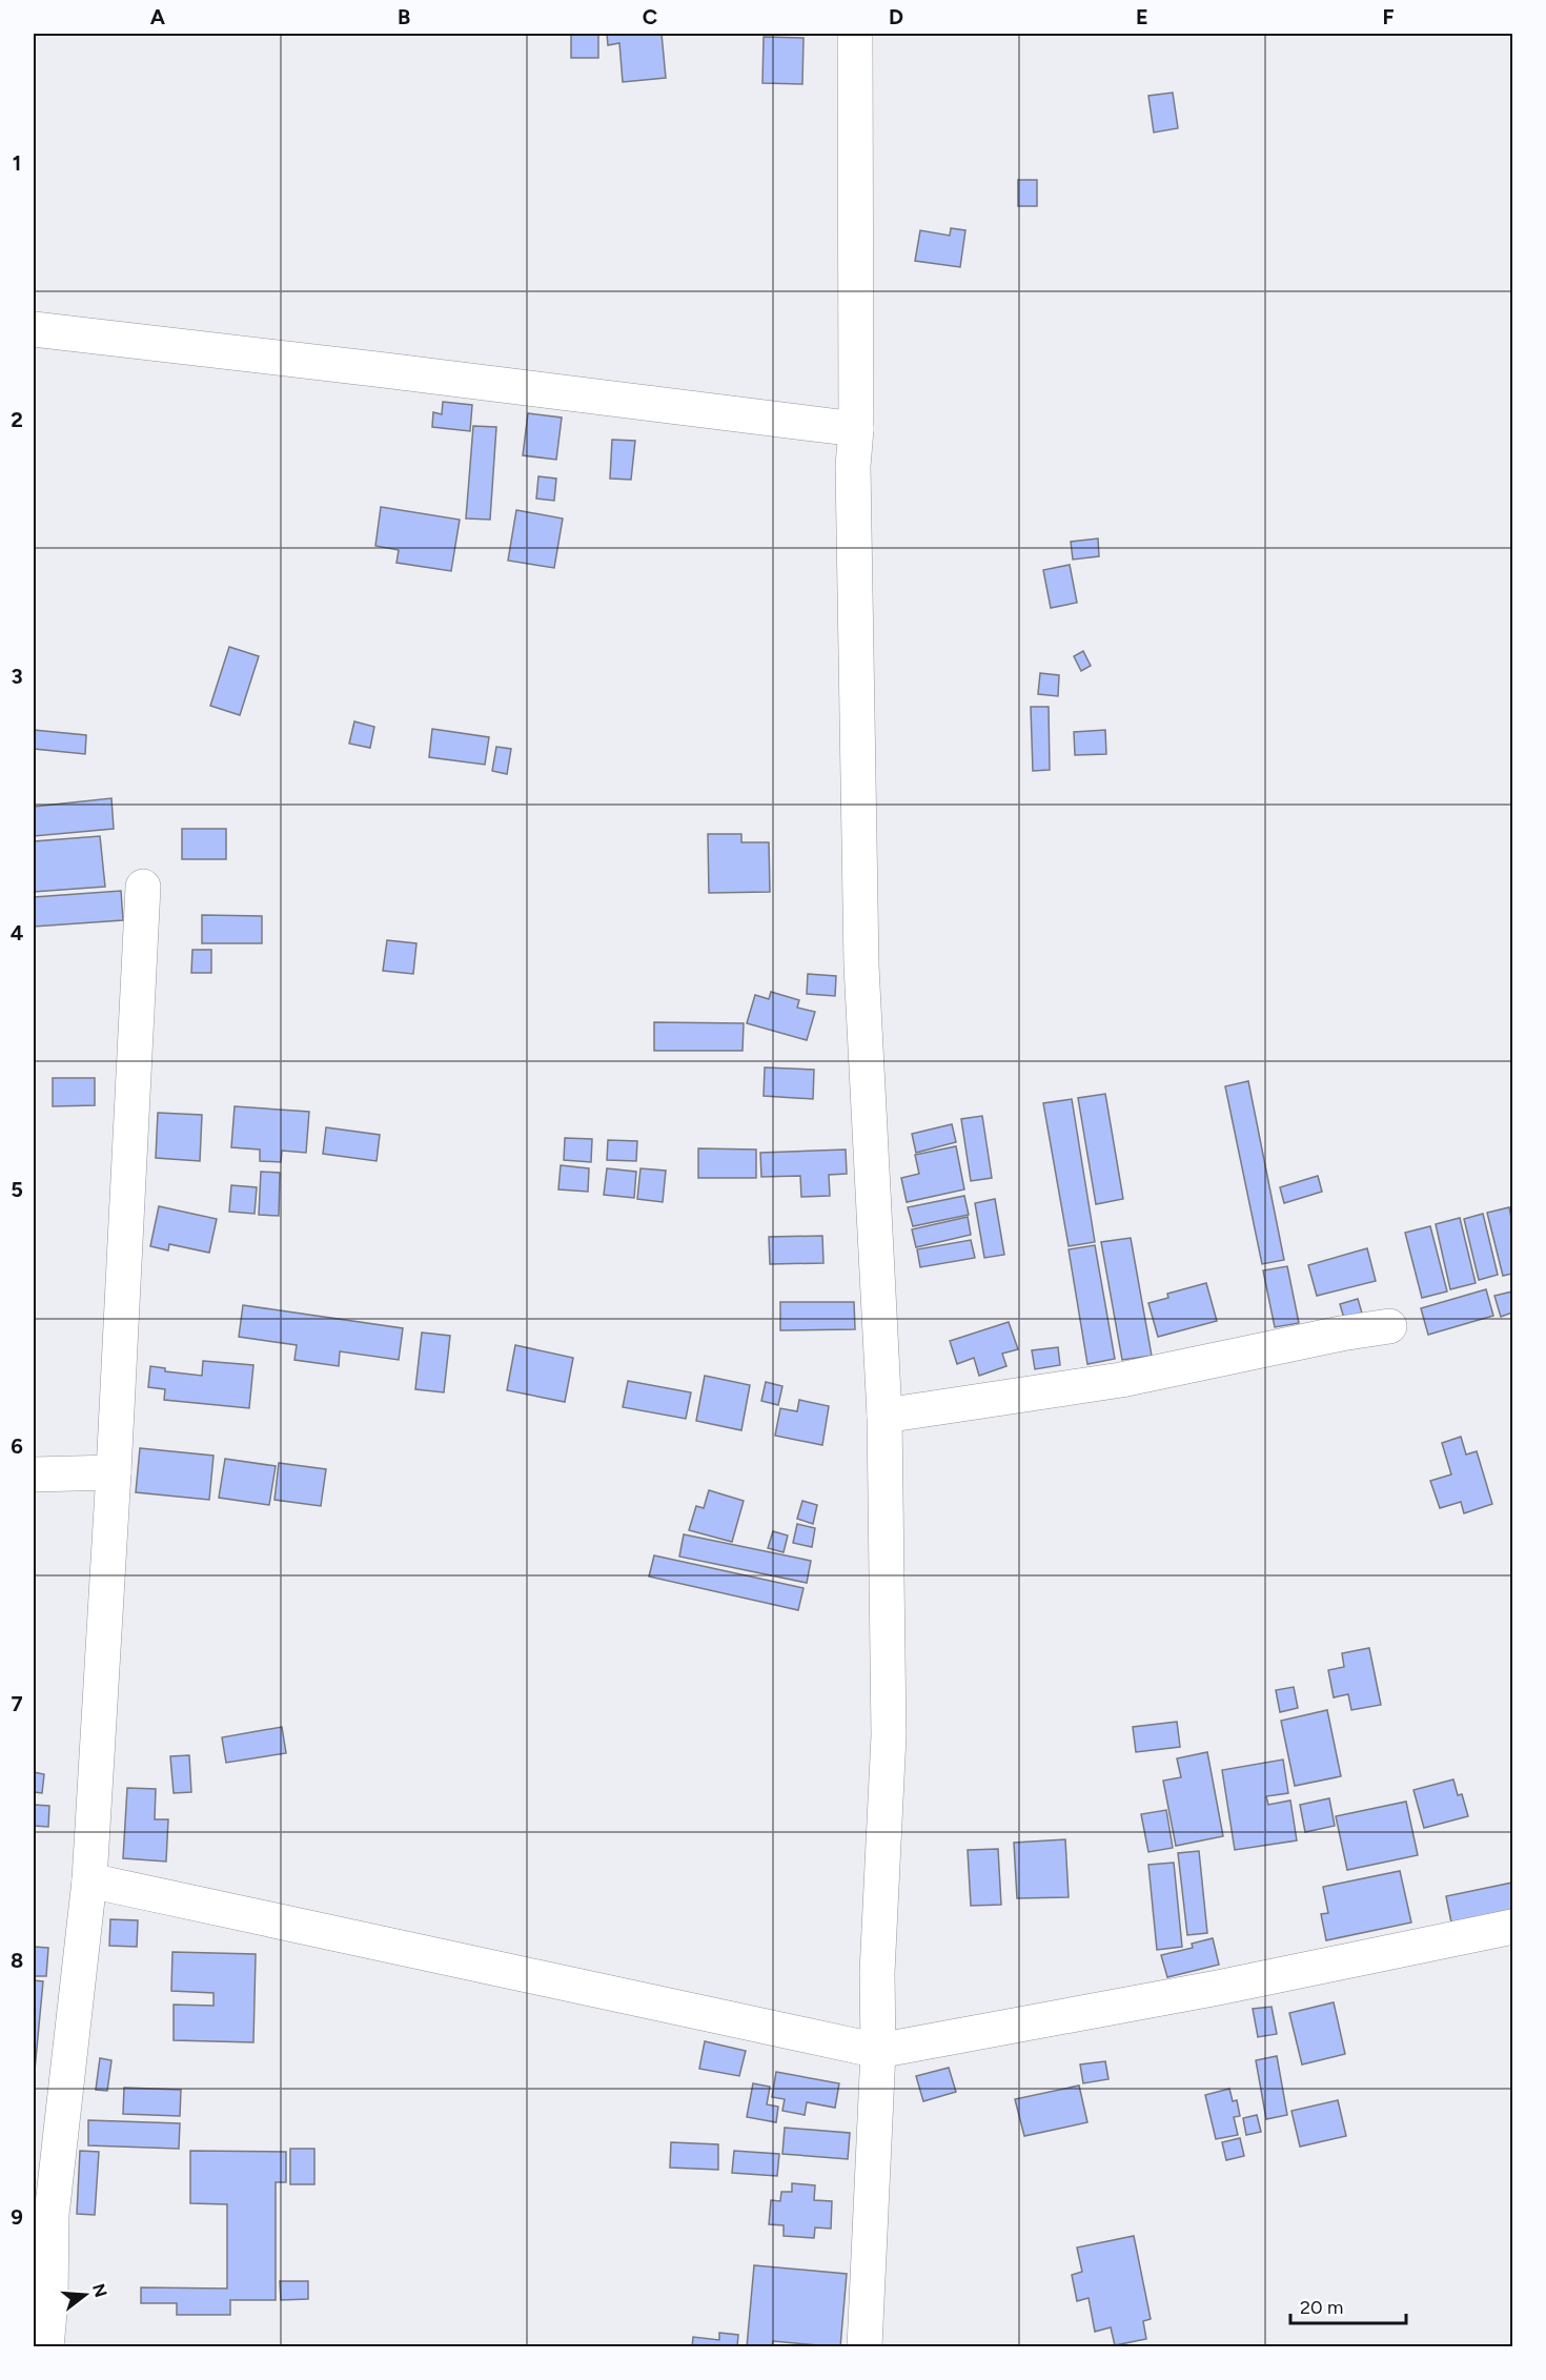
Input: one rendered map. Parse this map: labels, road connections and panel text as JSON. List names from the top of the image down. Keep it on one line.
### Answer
{"scale_bar":"20 m","north":"right","grid":{"columns":["A","B","C","D","E","F"],"rows":["1","2","3","4","5","6","7","8","9"]}}
